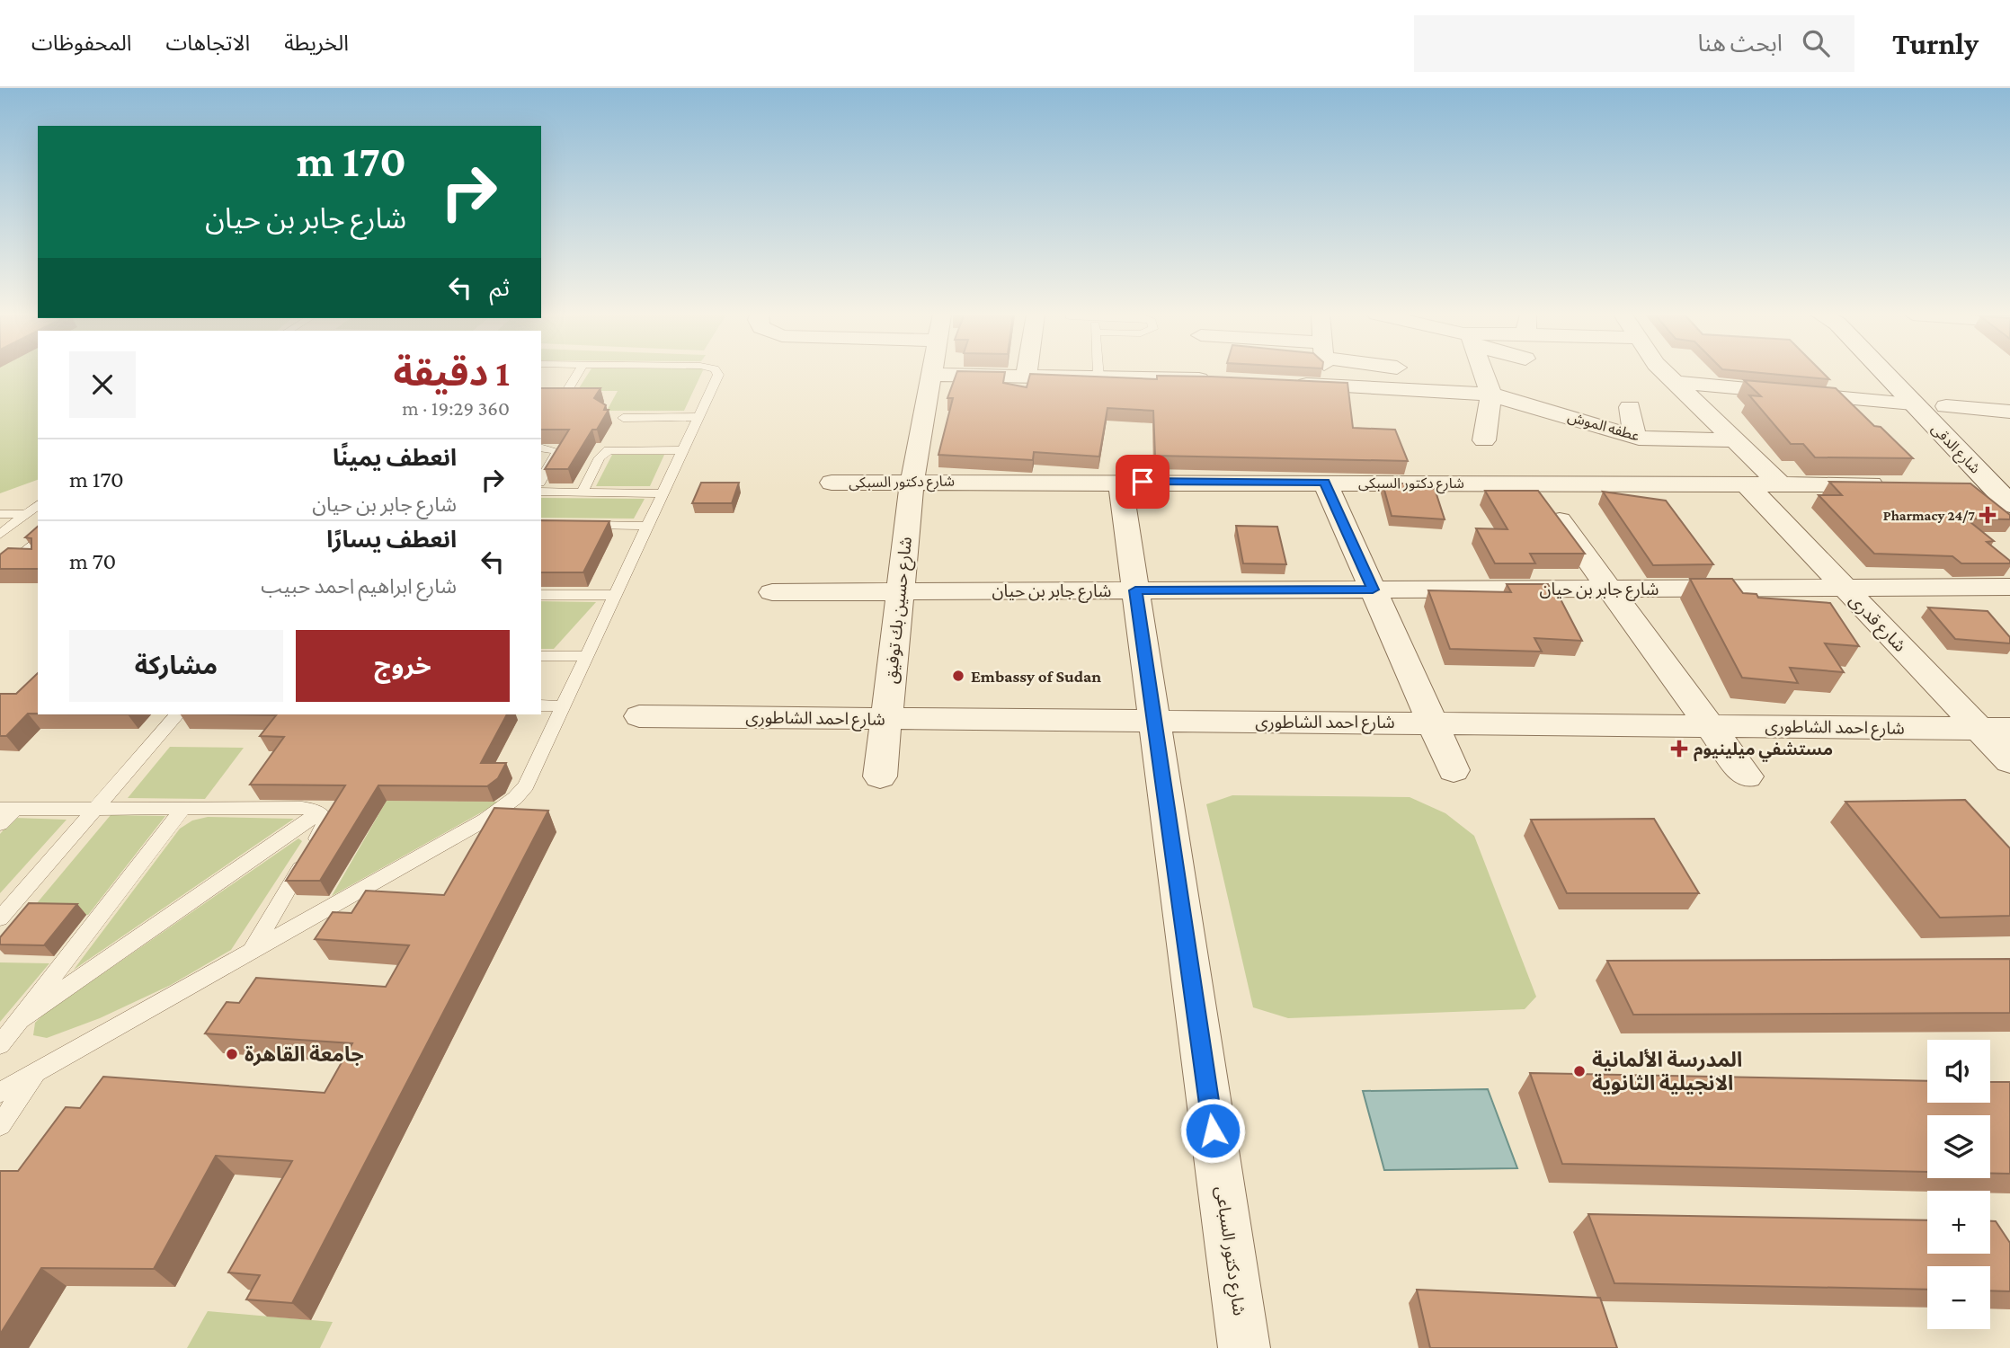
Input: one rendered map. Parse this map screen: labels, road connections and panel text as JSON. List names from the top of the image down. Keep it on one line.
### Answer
{"streets":{"main road":["شارع الدقى"],"street":["عطفه الموش","شارع دكتور السبكى","شارع جابر بن حيان","شارع حسين بك توفيق","شارع قدرى","شارع احمد الشاطورى","شارع دكتور السباعى"]},"crossings":[["شارع دكتور السبكى","شارع حسين بك توفيق"],["شارع دكتور السبكى","شارع قدرى"],["شارع دكتور السبكى","شارع دكتور السباعى"],["شارع جابر بن حيان","شارع حسين بك توفيق"],["شارع جابر بن حيان","شارع قدرى"],["شارع جابر بن حيان","شارع دكتور السباعى"],["شارع حسين بك توفيق","شارع احمد الشاطورى"],["شارع قدرى","شارع احمد الشاطورى"],["شارع احمد الشاطورى","شارع دكتور السباعى"]],"places":{"health":["Pharmacy 24/7","مستشفي ميلينيوم"],"other":["Embassy of Sudan","جامعة القاهرة","المدرسة الألمانية الانجيلية الثانوية"]},"page":{"header":"Turnly","search":"ابحث هنا","nav":["الخريطة","الاتجاهات","المحفوظات"],"turn":["170 m","شارع جابر بن حيان"],"then":"ثم","heading":["1 دقيقة","360 m · 19:29"],"list":[{"name":"انعطف يمينًا","note":"شارع جابر بن حيان","value":"170 m"},{"name":"انعطف يسارًا","note":"شارع ابراهيم احمد حبيب","value":"70 m"}],"buttons":["خروج","مشاركة"],"map_buttons":["+","−"]}}
